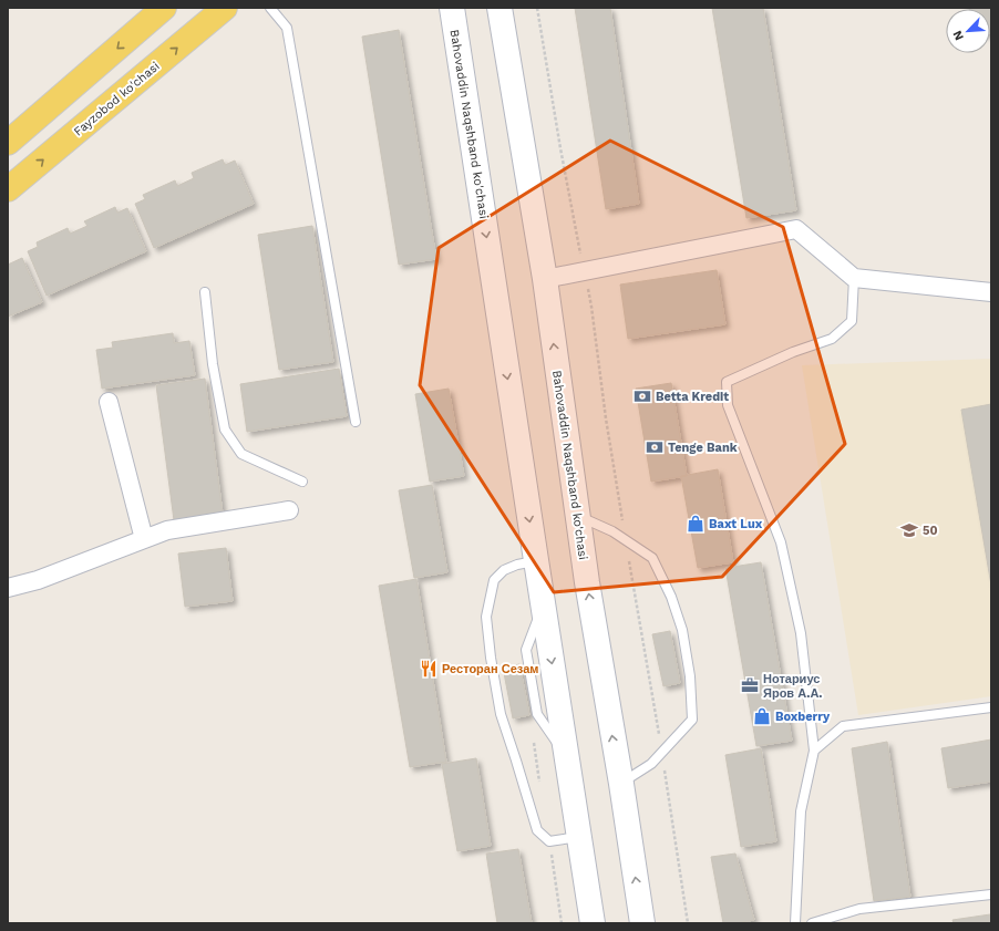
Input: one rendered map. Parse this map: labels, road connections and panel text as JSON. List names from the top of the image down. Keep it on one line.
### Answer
{"streets":{"main road":["Fayzobod ko'chasi","Bahovaddin Naqshband ko'chasi"]},"places":{"bank":["Betta Kredit","Tenge Bank"],"shop":["Baxt Lux","Boxberry"],"school or university":["50"],"restaurant":["Ресторан Сезам"],"office":["Нотариус Яров А.А."]},"north":"bottom left"}
